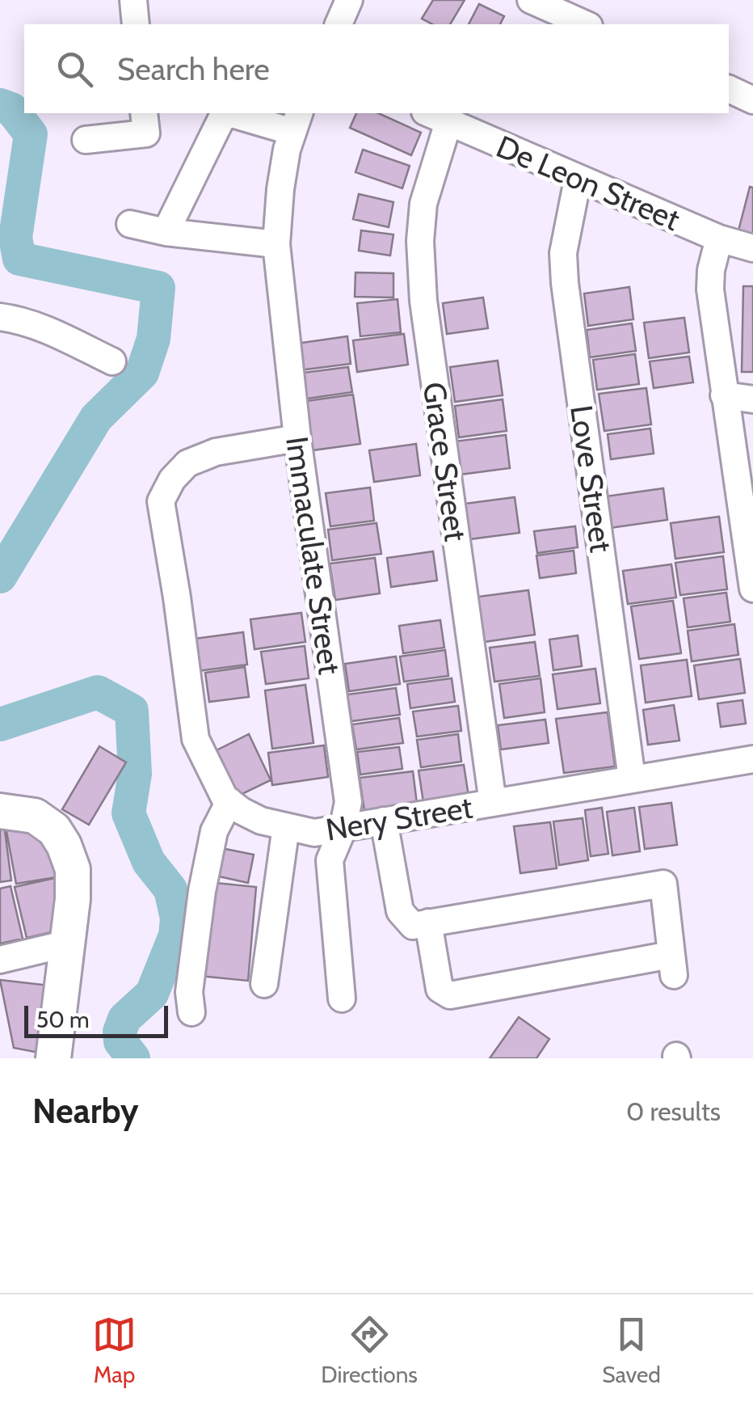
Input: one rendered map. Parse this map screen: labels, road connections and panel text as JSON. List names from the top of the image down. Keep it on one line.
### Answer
{"streets":{"street":["De Leon Street","Grace Street","Love Street","Immaculate Street","Nery Street"]},"crossings":[["De Leon Street","Grace Street"],["De Leon Street","Love Street"],["Grace Street","Nery Street"],["Love Street","Nery Street"],["Immaculate Street","Nery Street"]],"scale_bar":"50 m","page":{"search":"Search here","scale":"50 m","heading":["Nearby","0 results"],"nav":["Map","Directions","Saved"]}}
